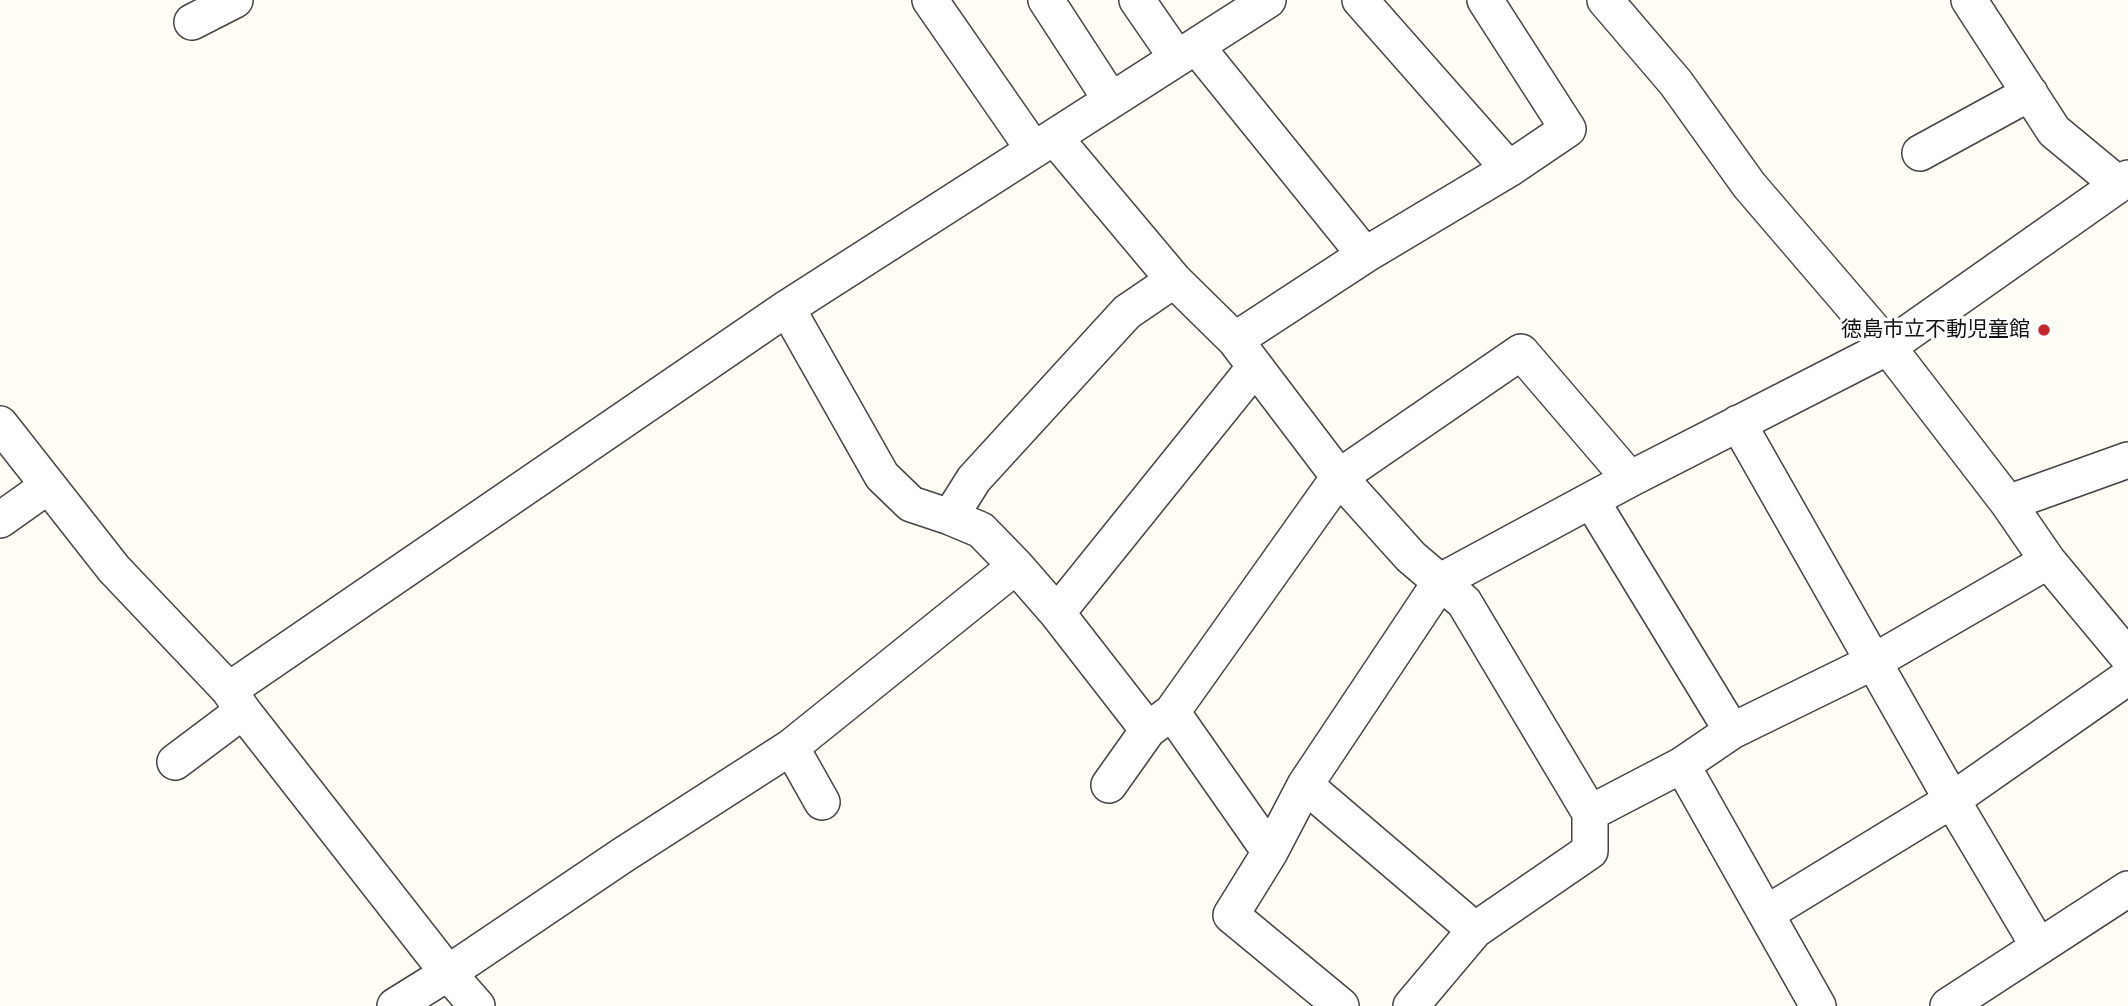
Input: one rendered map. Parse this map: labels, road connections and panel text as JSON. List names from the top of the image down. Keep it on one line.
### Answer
{"places":["徳島市立不動児童館"]}
